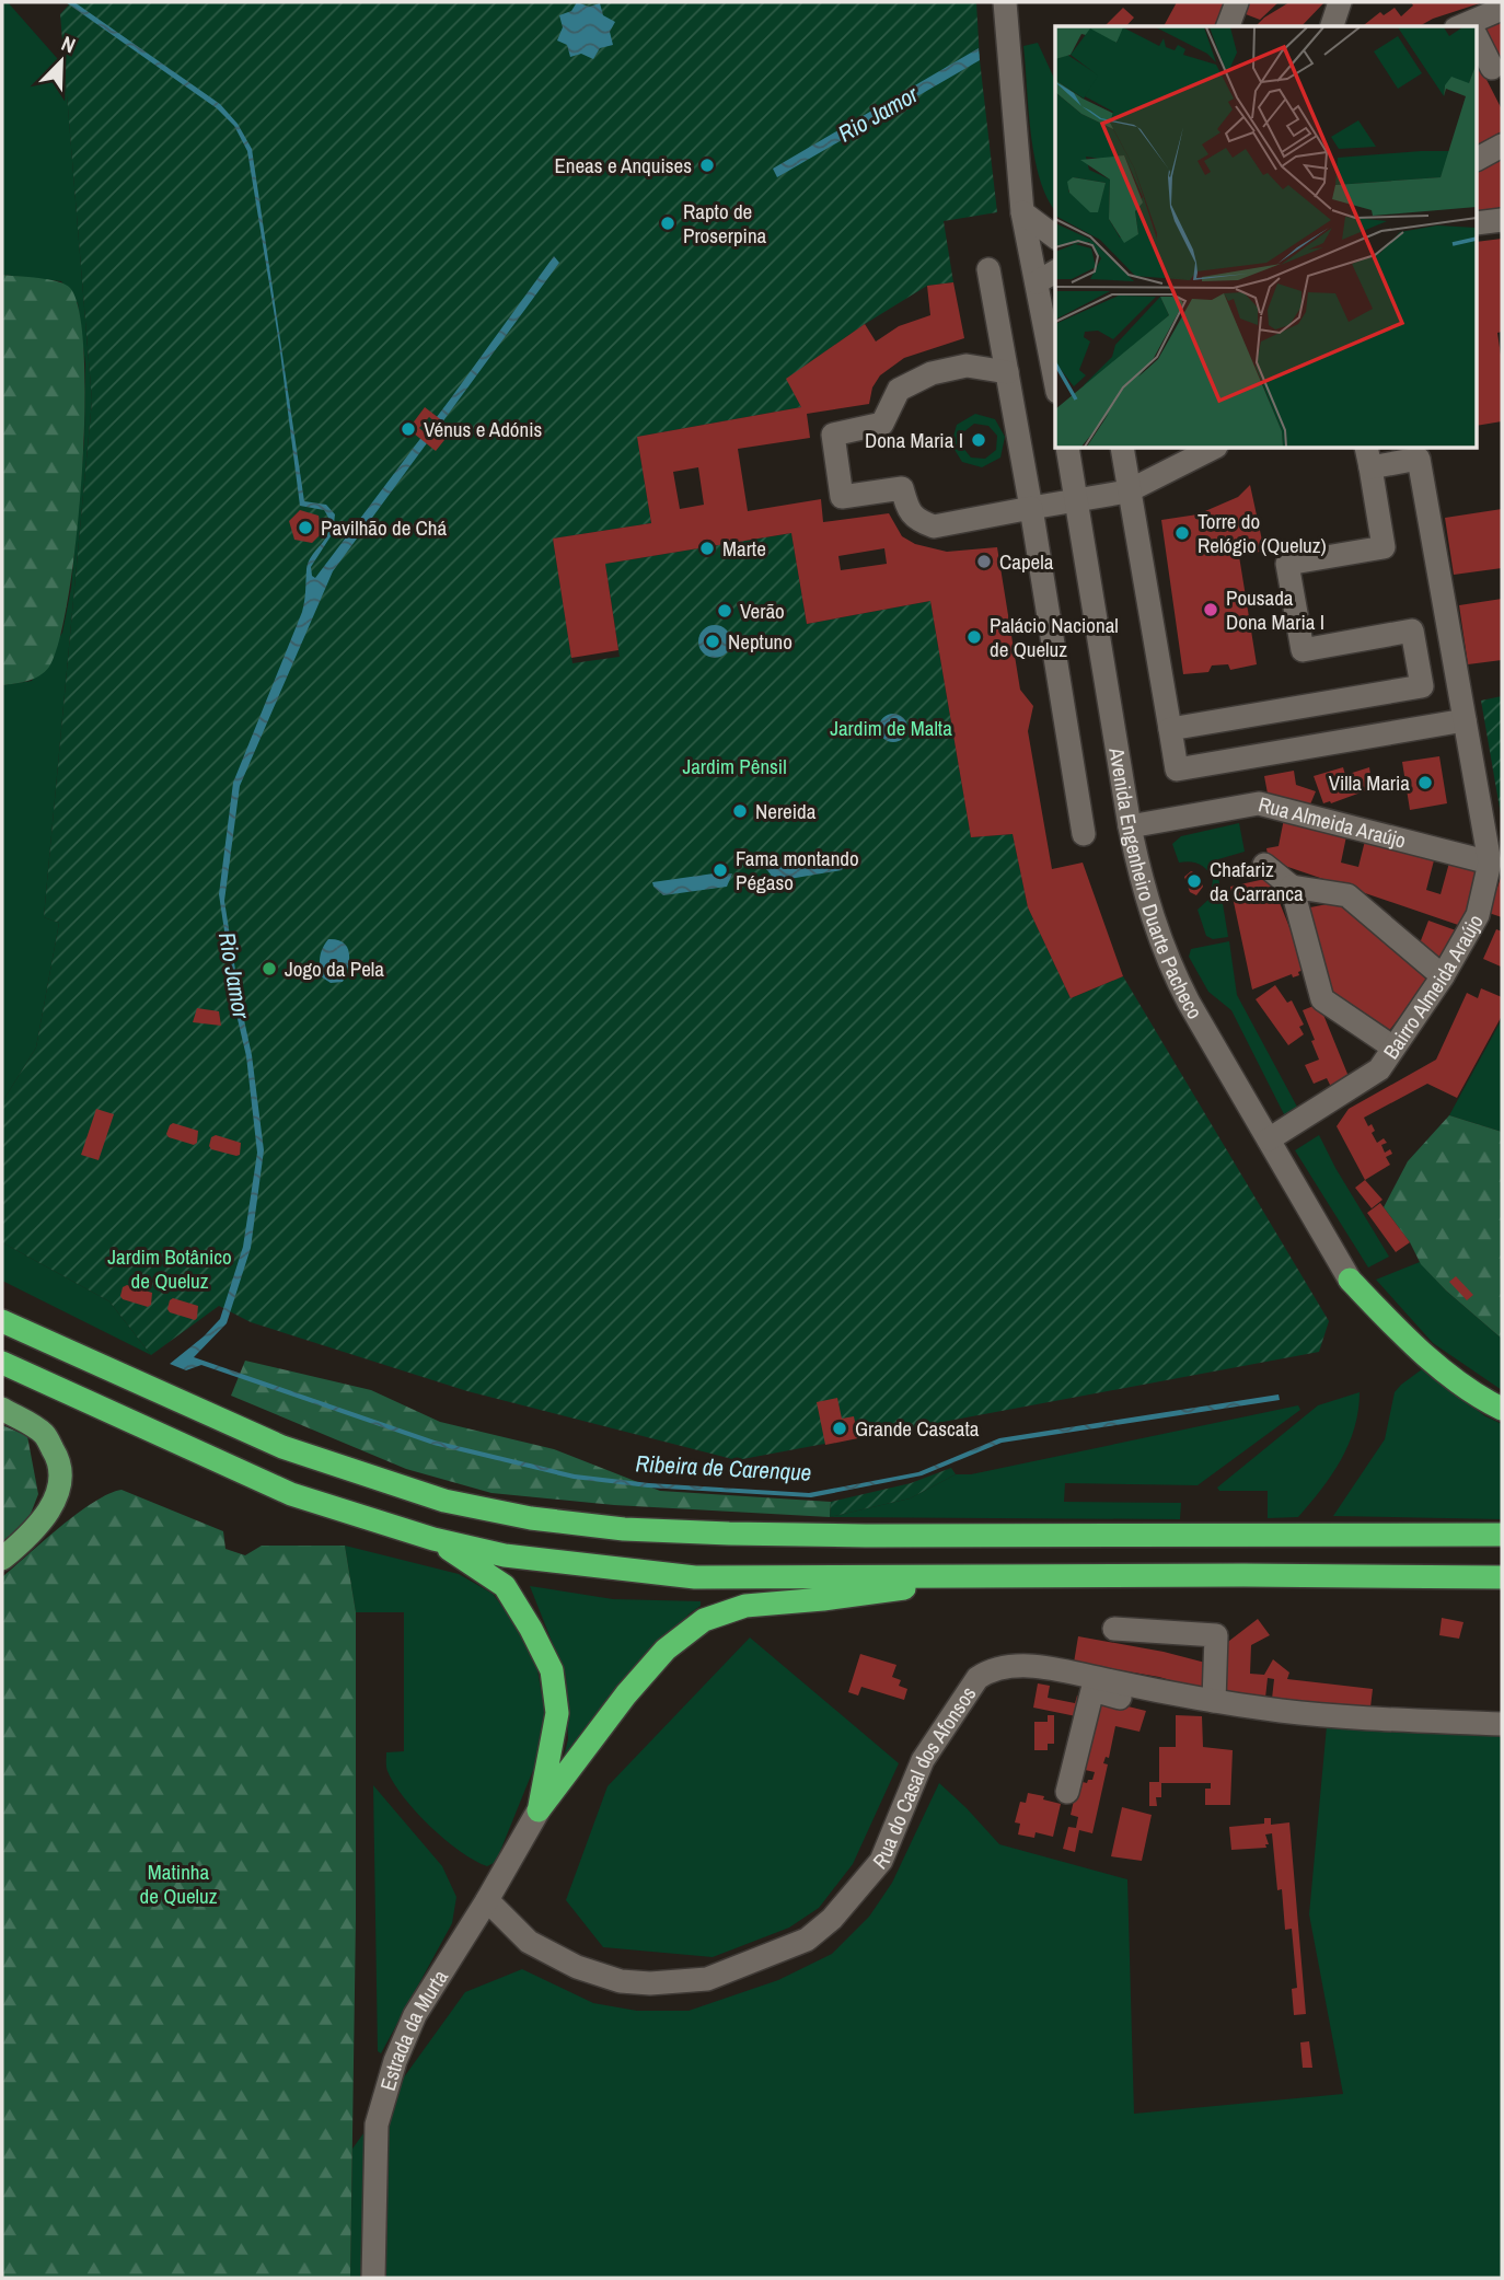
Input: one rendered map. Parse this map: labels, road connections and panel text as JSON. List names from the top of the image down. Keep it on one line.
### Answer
{"streets":{"street":["Rua Almeida Araújo","Avenida Engenheiro Duarte Pacheco","Bairro Almeida Araújo","Rua do Casal dos Afonsos","Estrada da Murta"]},"crossings":[["Rua Almeida Araújo","Avenida Engenheiro Duarte Pacheco"],["Rua Almeida Araújo","Bairro Almeida Araújo"],["Avenida Engenheiro Duarte Pacheco","Bairro Almeida Araújo"],["Rua do Casal dos Afonsos","Estrada da Murta"]],"water":["Rio Jamor","Ribeira de Carenque"],"parks":["Jardim de Malta","Jardim Pênsil","Jardim Botânico de Queluz","Matinha de Queluz"],"places":["Eneas e Anquises","Rapto de Proserpina","Vénus e Adónis","Dona Maria I","Pavilhão de Chá","Torre do Relógio (Queluz)","Marte","Capela","Pousada Dona Maria I","Verão","Palácio Nacional de Queluz","Neptuno","Villa Maria","Nereida","Fama montando Pégaso","Chafariz da Carranca","Jogo da Pela","Grande Cascata"],"north":"top right"}
